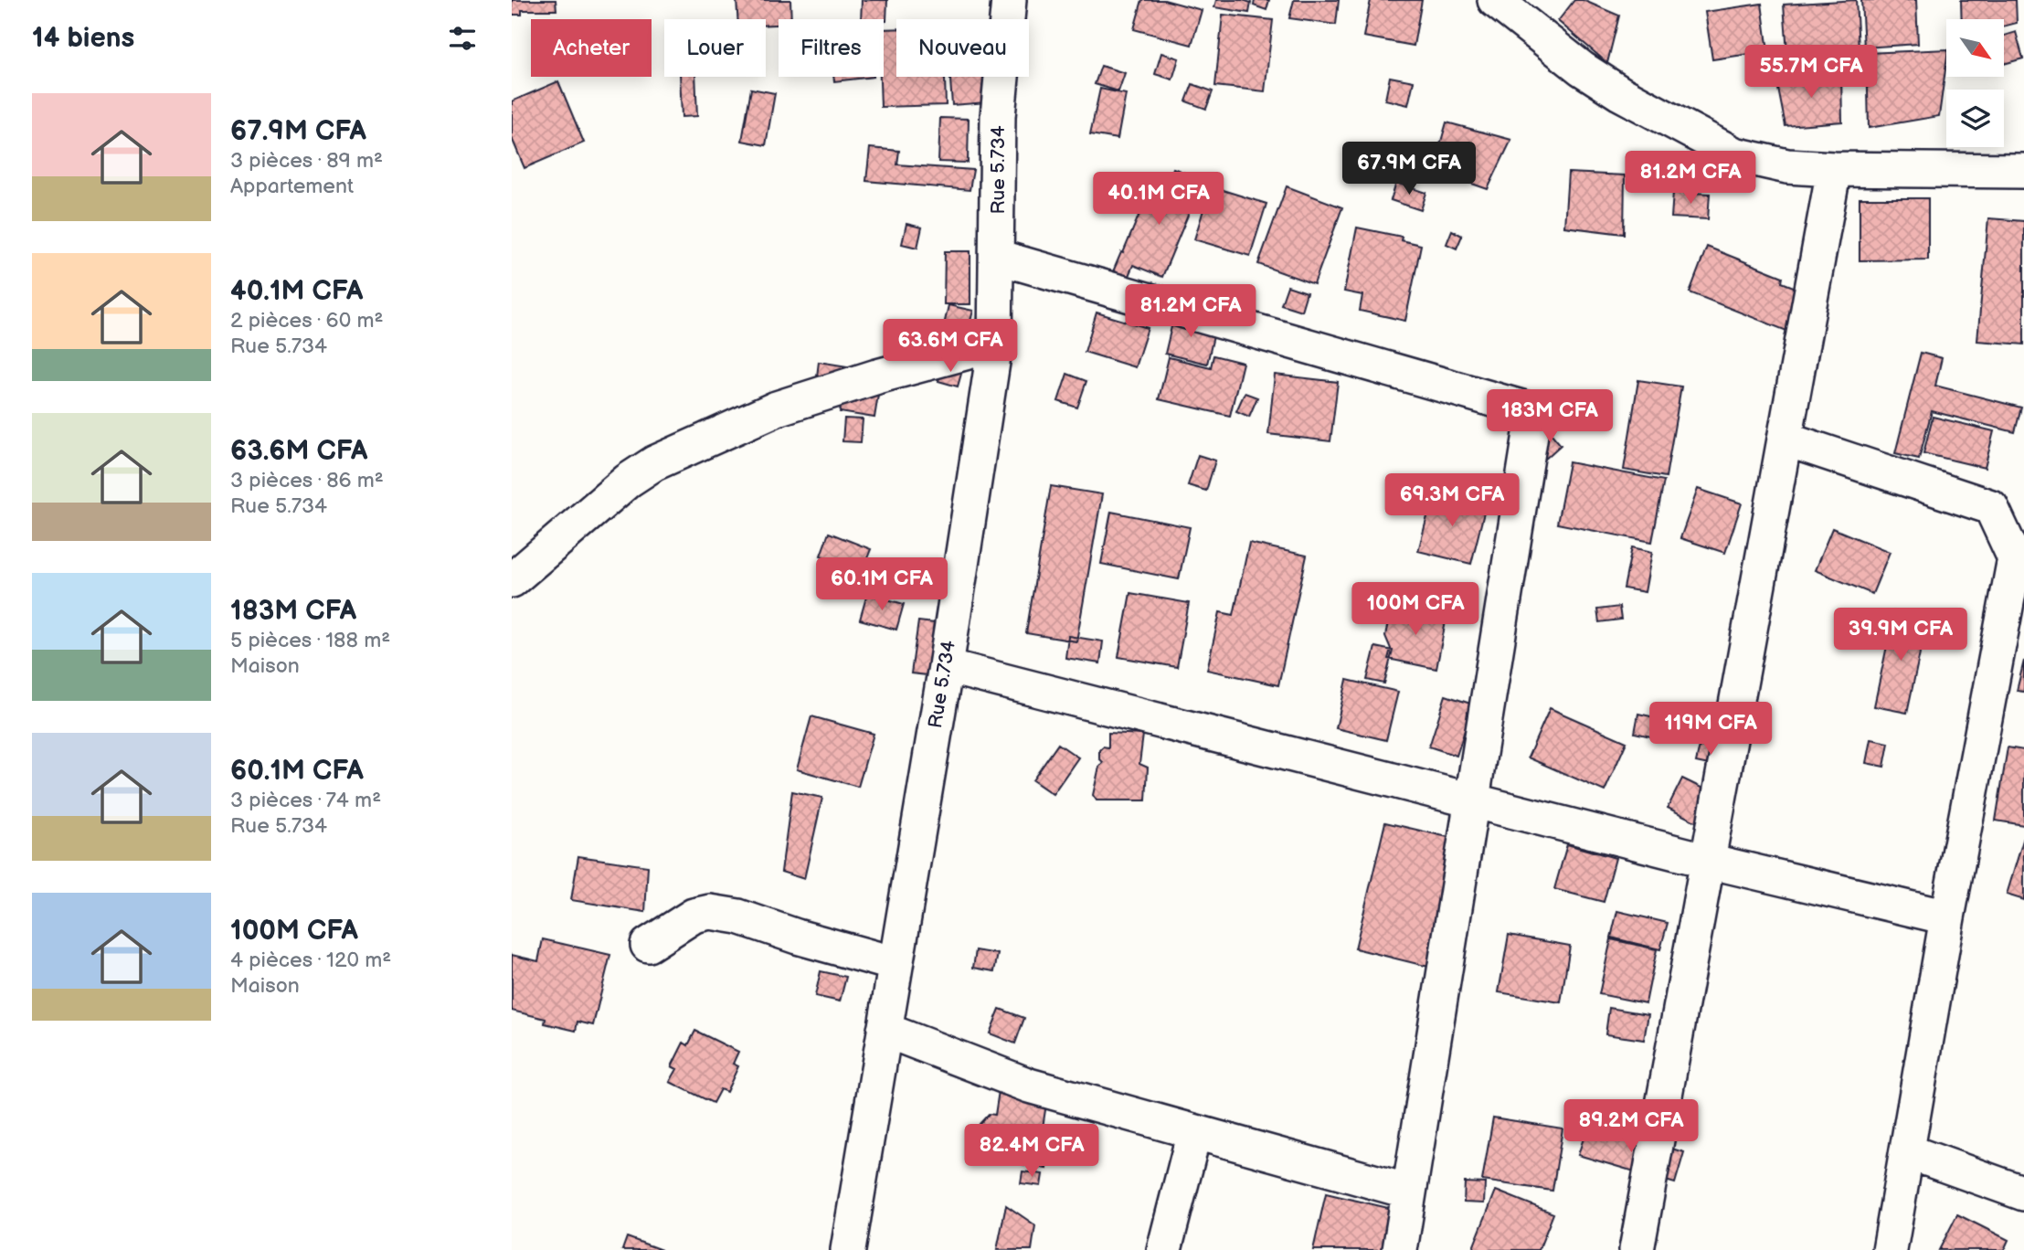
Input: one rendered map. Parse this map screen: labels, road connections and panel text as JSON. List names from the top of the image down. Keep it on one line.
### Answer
{"streets":{"street":["Rue 5.734"]},"north":"bottom right","page":{"heading":"14 biens","chip":["Acheter","Louer","Filtres","Nouveau"],"price":["55.7M CFA","67.9M CFA","81.2M CFA","40.1M CFA","81.2M CFA","63.6M CFA","183M CFA","69.3M CFA","60.1M CFA","100M CFA","39.9M CFA","119M CFA","89.2M CFA","82.4M CFA"],"list":[{"name":"67.9M CFA","note":"3 pièces · 89 m² · Appartement"},{"name":"40.1M CFA","note":"2 pièces · 60 m² · Rue 5.734"},{"name":"63.6M CFA","note":"3 pièces · 86 m² · Rue 5.734"},{"name":"183M CFA","note":"5 pièces · 188 m² · Maison"},{"name":"60.1M CFA","note":"3 pièces · 74 m² · Rue 5.734"},{"name":"100M CFA","note":"4 pièces · 120 m² · Maison"}]}}
